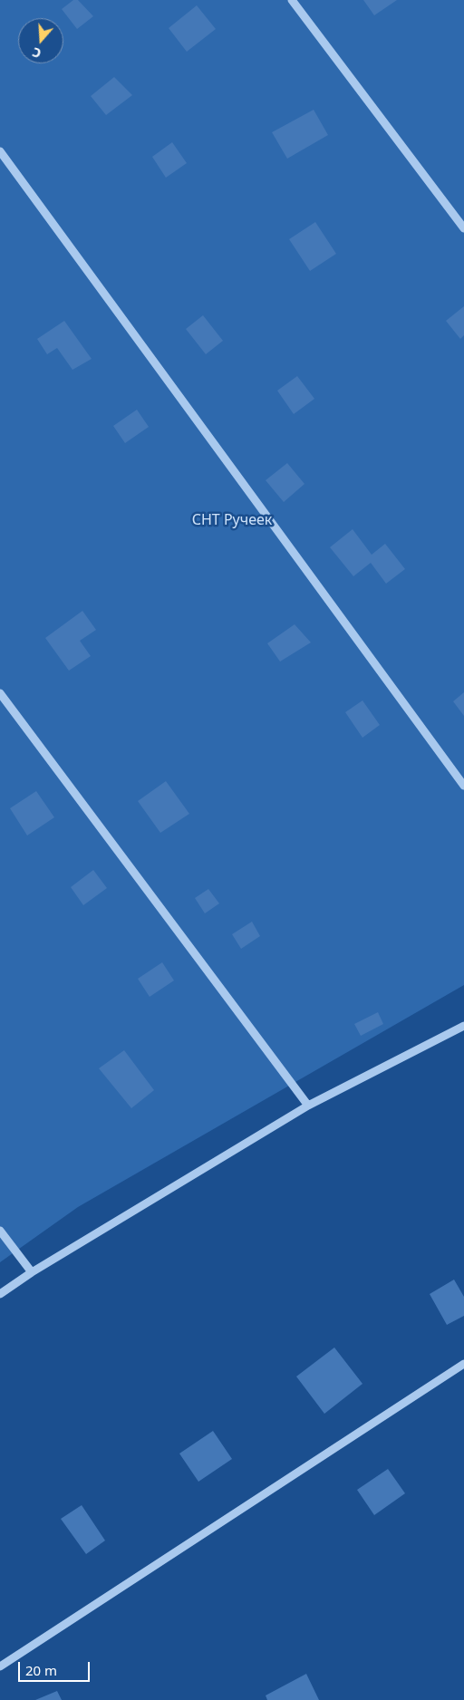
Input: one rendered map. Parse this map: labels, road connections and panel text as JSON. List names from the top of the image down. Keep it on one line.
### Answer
{"parks":["СНТ Ручеек"],"scale_bar":"20 m","north":"bottom"}
